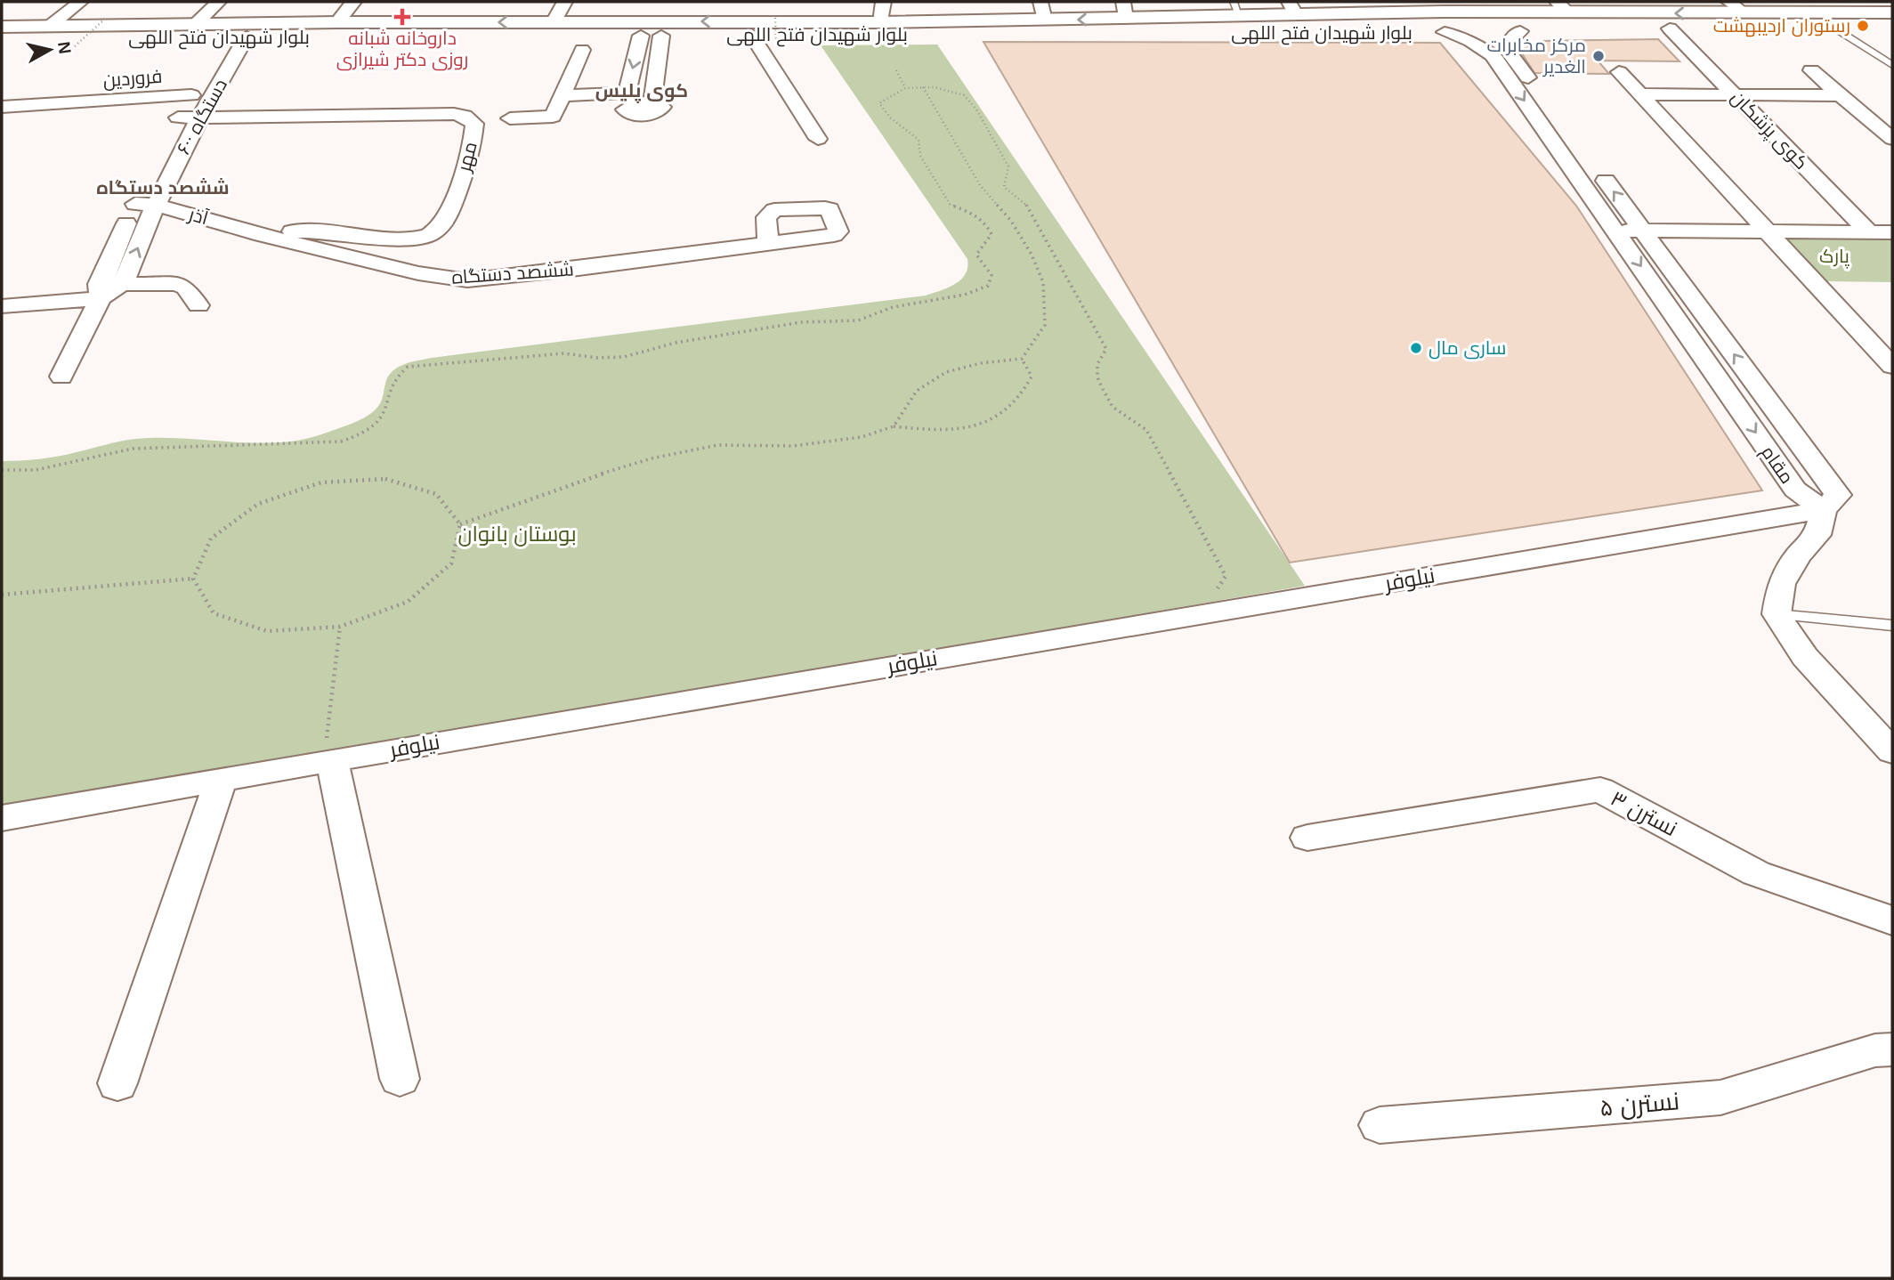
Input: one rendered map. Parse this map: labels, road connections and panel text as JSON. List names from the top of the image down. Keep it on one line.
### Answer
{"streets":{"main road":["بلوار شهیدان فتح اللهی"],"street":["فروردین","۶۰۰ دستگاه","کوی پزشکان","مهر","آذر","ششصد دستگاه","مقام","نیلوفر","نسترن ۳","نسترن ۵"]},"crossings":[["بلوار شهیدان فتح اللهی","۶۰۰ دستگاه"],["بلوار شهیدان فتح اللهی","مقام"],["فروردین","۶۰۰ دستگاه"],["۶۰۰ دستگاه","مهر"],["۶۰۰ دستگاه","آذر"],["مهر","آذر"],["مهر","ششصد دستگاه"],["آذر","ششصد دستگاه"],["مقام","نیلوفر"]],"districts":["کوی پلیس","ششصد دستگاه"],"parks":["پارک","بوستان بانوان"],"places":{"health":["داروخانه شبانه روزی دکتر شیرازی"],"other":["رستوران اردیبهشت","مرکز مخابرات الغدیر","ساری مال"]},"north":"right"}
